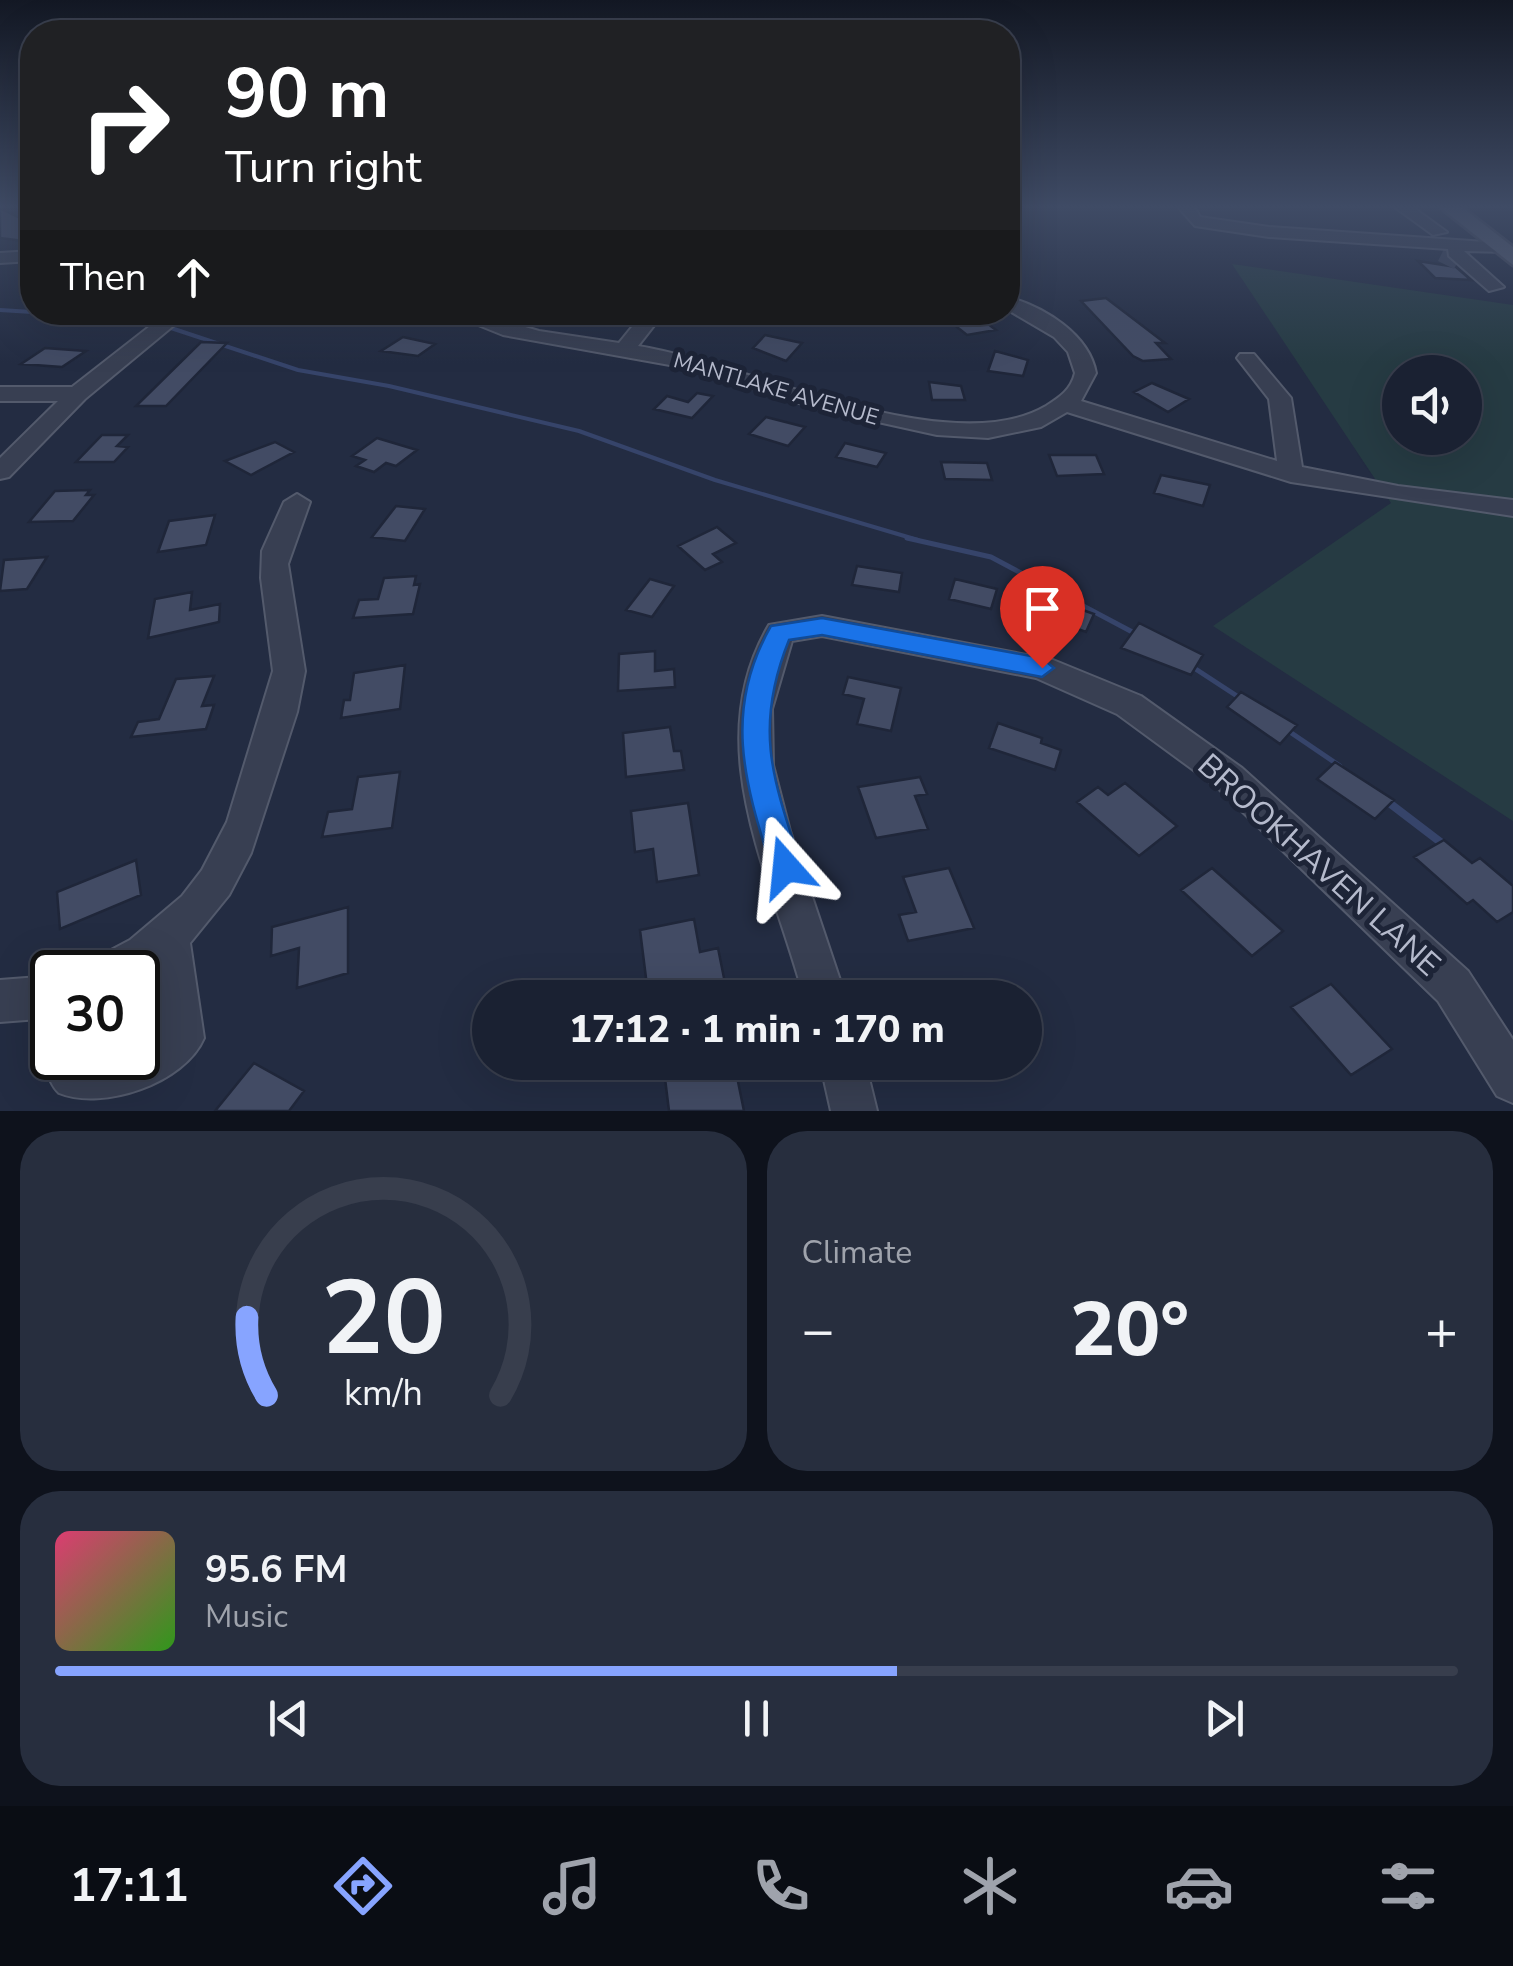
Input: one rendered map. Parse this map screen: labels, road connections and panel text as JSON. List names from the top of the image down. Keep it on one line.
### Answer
{"streets":{"street":["MANTLAKE AVENUE","BROOKHAVEN LANE"]},"page":{"turn":["90 m","Turn right"],"then":"Then","limit":"30","trip":"17:12 · 1 min · 170 m","tile":"Climate","heat":["−","20°","+"],"song":["95.6 FM","Music"],"tabs":"17:11","gauge":["20","km/h"]}}
